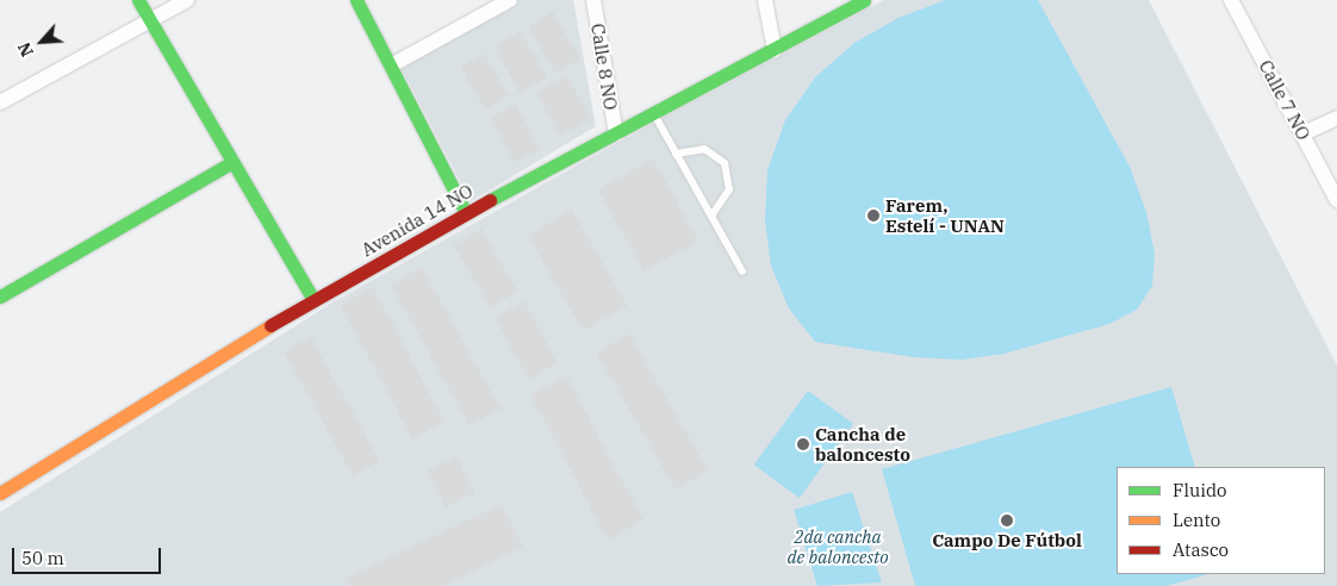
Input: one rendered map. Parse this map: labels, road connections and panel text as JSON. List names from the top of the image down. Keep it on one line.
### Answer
{"streets":{"street":["Calle 8 NO","Calle 7 NO","Avenida 14 NO"]},"crossings":[["Calle 8 NO","Avenida 14 NO"]],"parks":["2da cancha de baloncesto"],"places":["Farem, Estelí - UNAN","Cancha de baloncesto","Campo De Fútbol"],"legend":["Fluido","Lento","Atasco"],"scale_bar":"50 m","north":"bottom left"}
